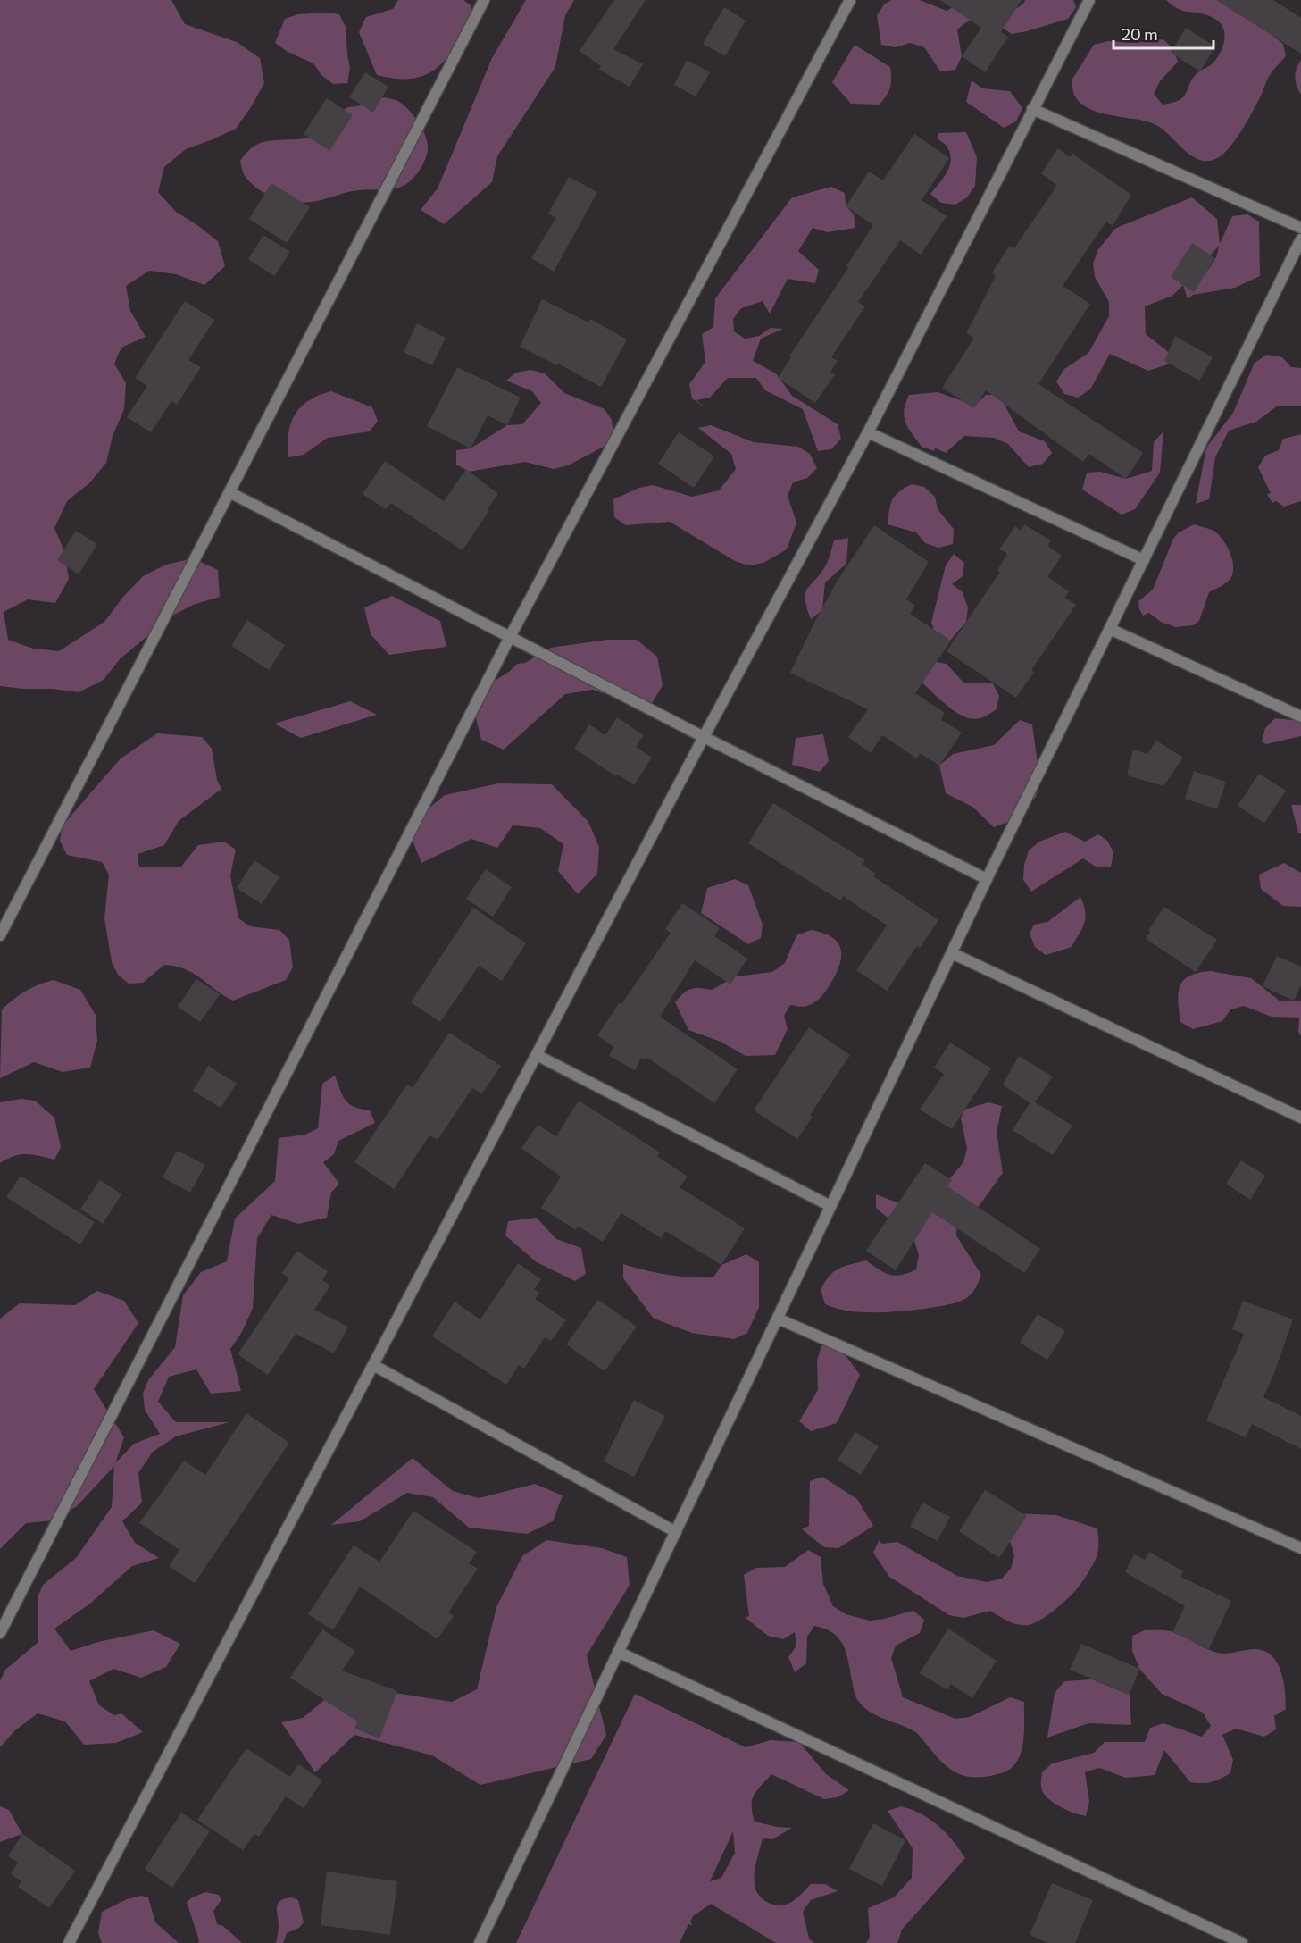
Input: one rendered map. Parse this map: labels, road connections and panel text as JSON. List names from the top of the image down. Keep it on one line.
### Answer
{"scale_bar":"20 m"}
